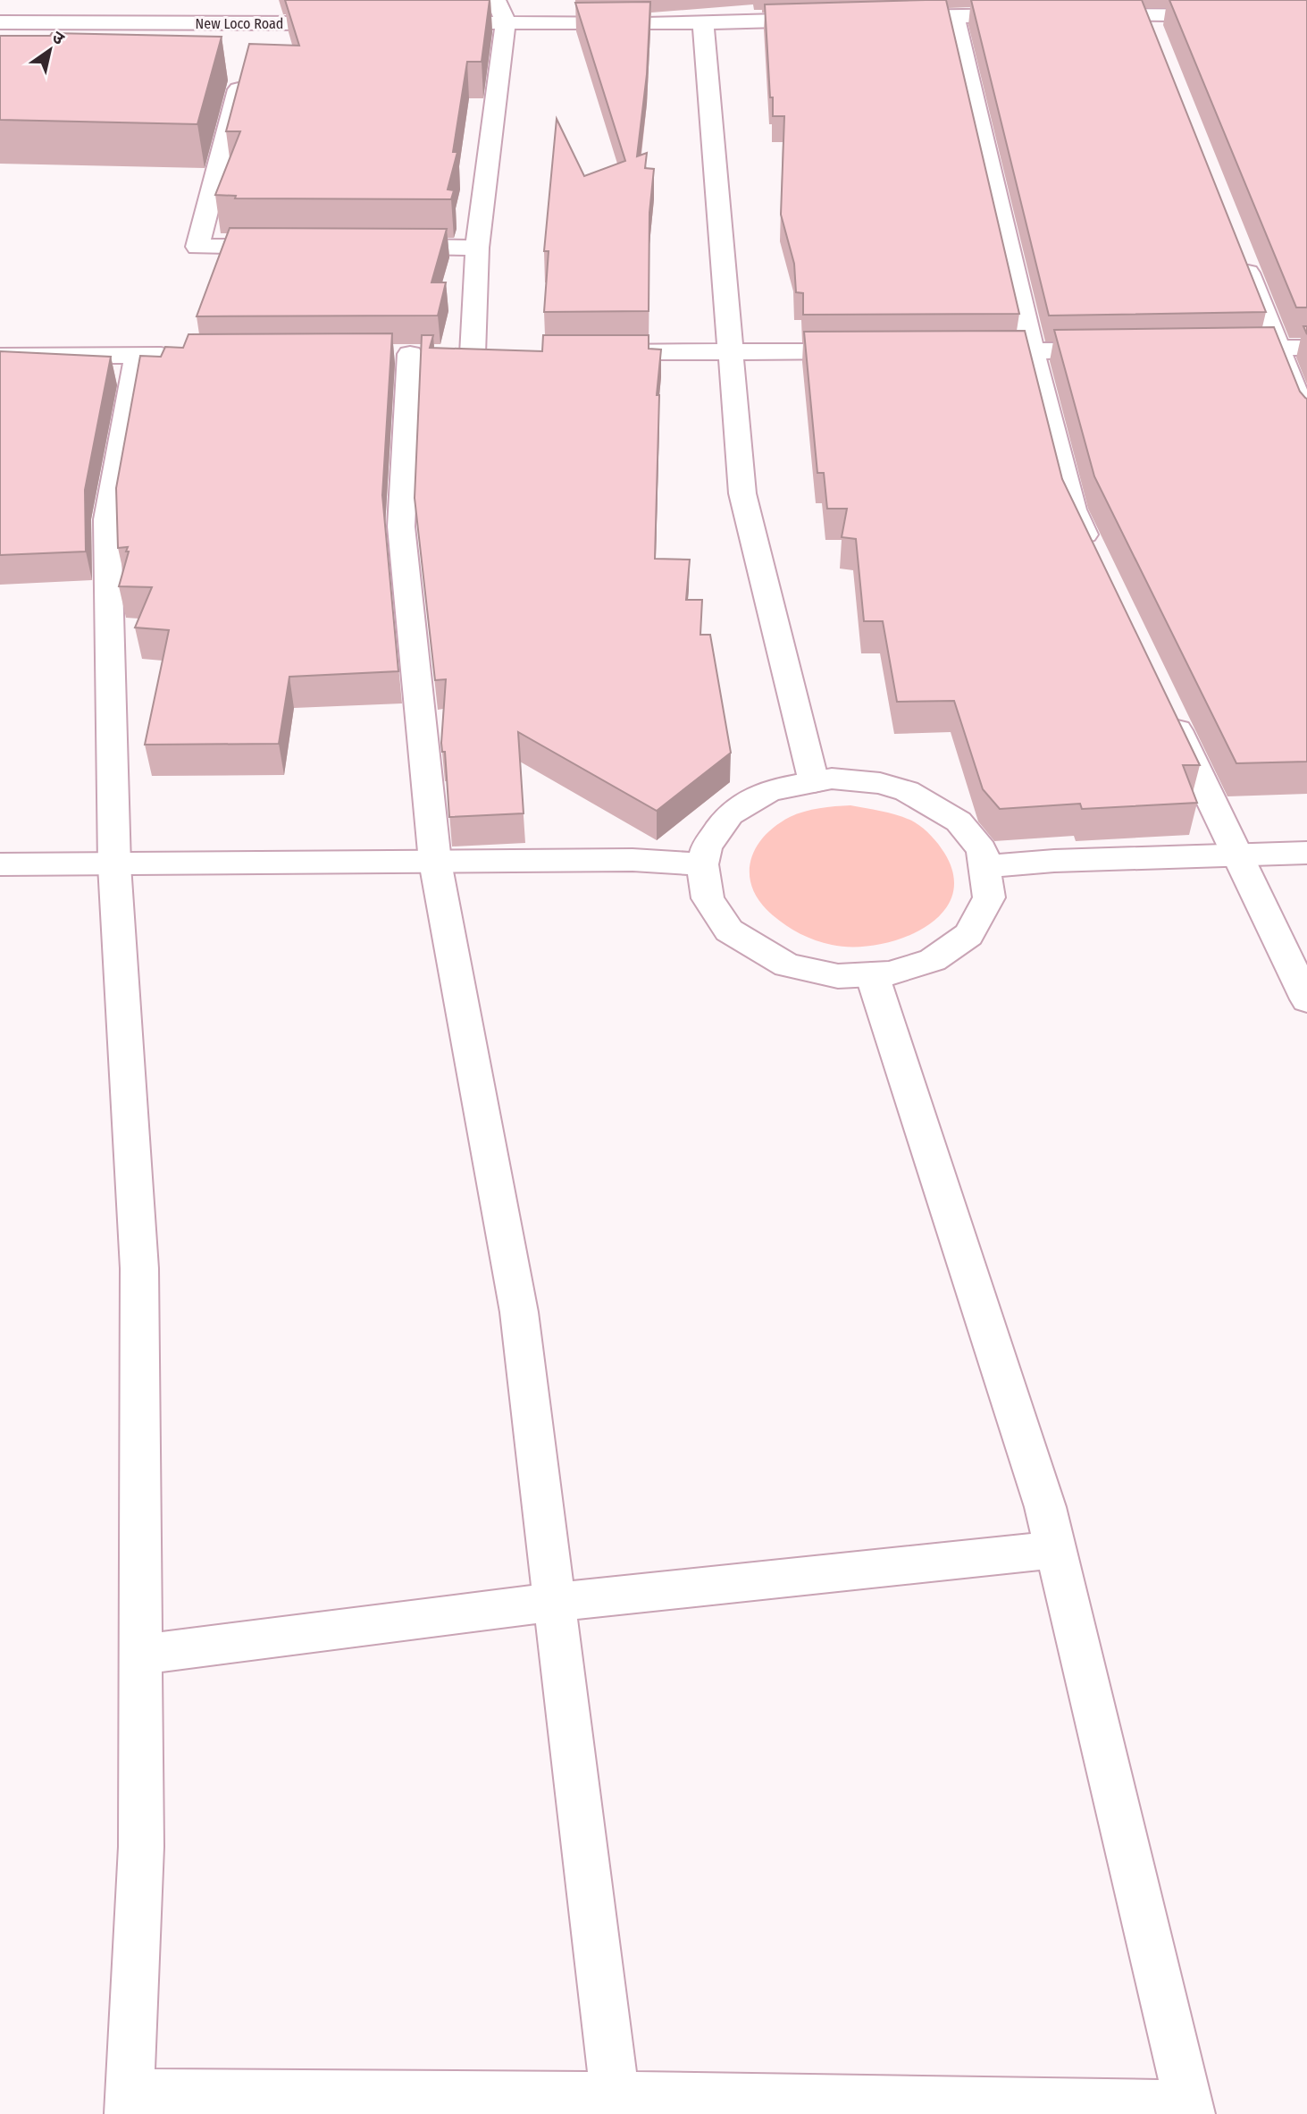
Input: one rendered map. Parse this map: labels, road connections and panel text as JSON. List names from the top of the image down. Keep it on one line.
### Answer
{"streets":{"street":["New Loco Road"]},"north":"top right"}
